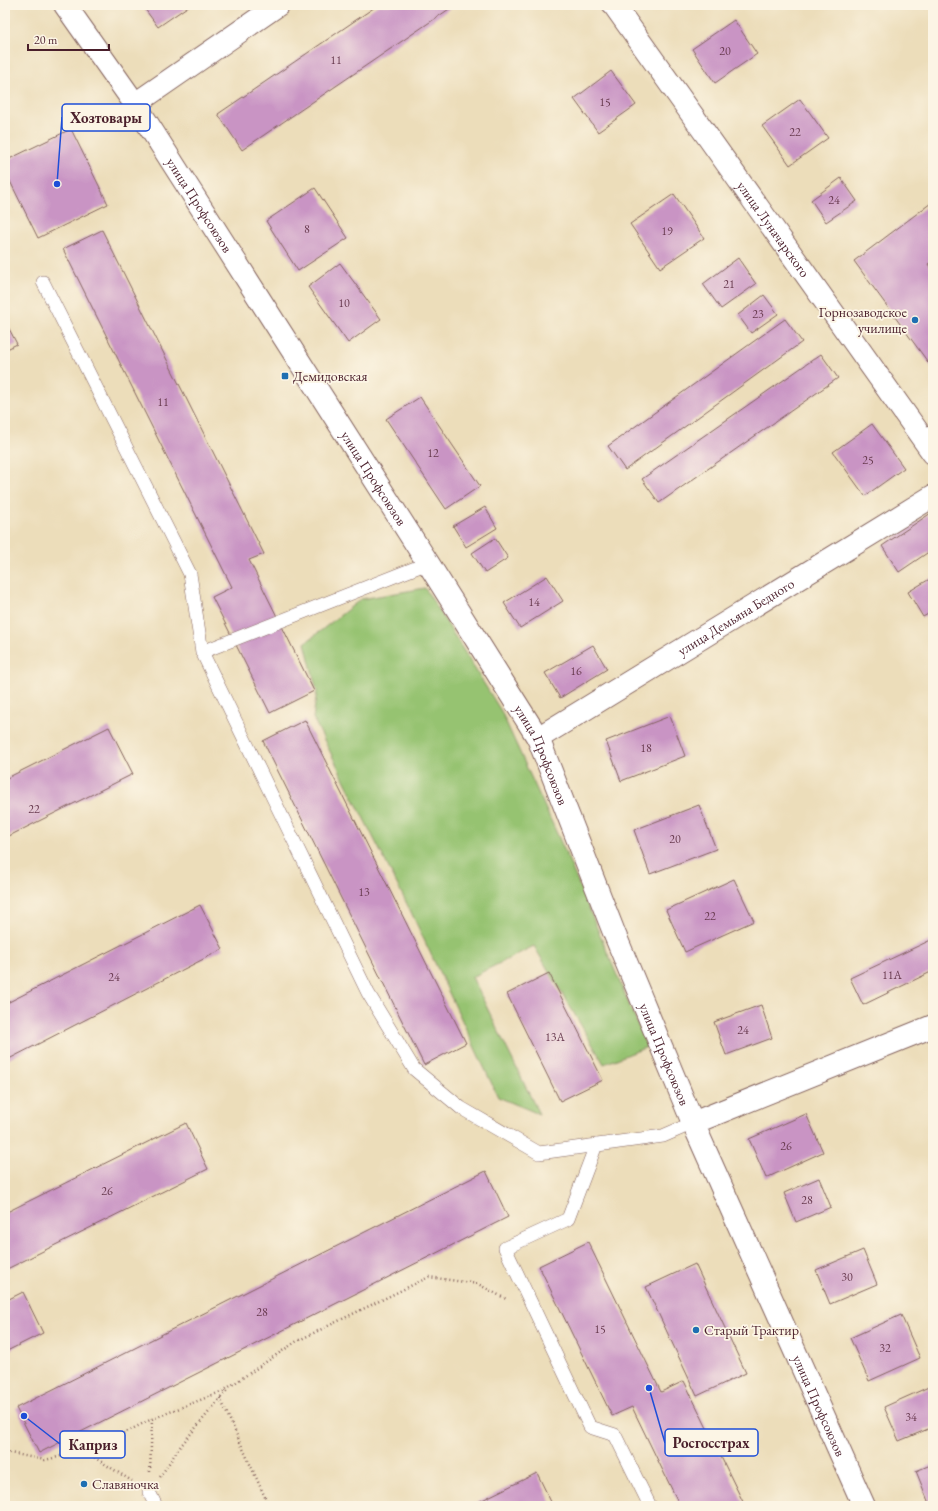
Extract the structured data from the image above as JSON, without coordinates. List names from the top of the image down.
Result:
{
  "streets": {
    "street": ["улица Профсоюзов", "улица Луначарского", "улица Демьяна Бедного"]
  },
  "crossings": [
    ["улица Профсоюзов", "улица Демьяна Бедного"]
  ],
  "places": {
    "other": [
      "Хозтовары",
      "Горнозаводское училище",
      "Старый Трактир",
      "Росгосстрах",
      "Каприз",
      "Славяночка"
    ],
    "transit": ["Демидовская"]
  },
  "house_numbers": [
    "20",
    "11",
    "15",
    "22",
    "24",
    "8",
    "19",
    "21",
    "10",
    "23",
    "11",
    "12",
    "25",
    "14",
    "16",
    "18",
    "22",
    "20",
    "13",
    "22",
    "11А",
    "24",
    "24",
    "13А",
    "26",
    "26",
    "28",
    "30",
    "28",
    "15",
    "32",
    "34"
  ],
  "scale_bar": "20 m"
}
